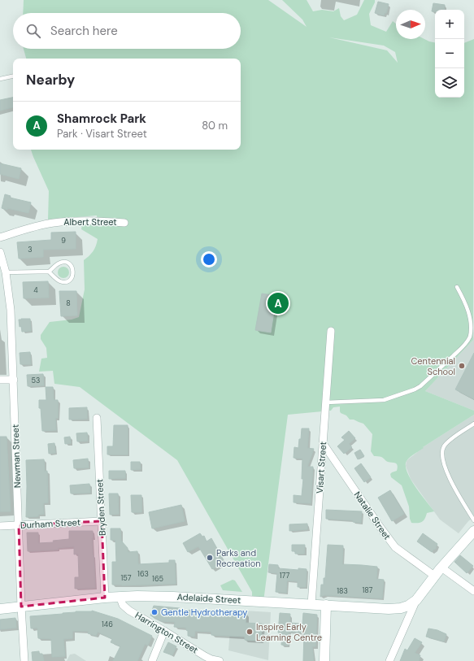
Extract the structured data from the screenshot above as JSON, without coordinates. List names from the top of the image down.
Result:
{
  "streets": {
    "street": [
      "Albert Street",
      "Newman Street",
      "Visart Street",
      "Bryden Street",
      "Natalie Street",
      "Durham Street",
      "Adelaide Street",
      "Harrington Street"
    ]
  },
  "crossings": [
    ["Newman Street", "Durham Street"],
    ["Newman Street", "Adelaide Street"],
    ["Visart Street", "Natalie Street"],
    ["Visart Street", "Adelaide Street"],
    ["Bryden Street", "Durham Street"],
    ["Bryden Street", "Adelaide Street"],
    ["Adelaide Street", "Harrington Street"]
  ],
  "places": [
    "Centennial School",
    "Parks and Recreation",
    "Gentle Hydrotherapy",
    "Inspire Early Learning Centre"
  ],
  "house_numbers": [
    "9",
    "3",
    "4",
    "8",
    "53",
    "163",
    "177",
    "157",
    "165",
    "187",
    "183",
    "146"
  ],
  "north": "right",
  "page": {
    "map_buttons": ["+", "−"],
    "search": "Search here",
    "heading": "Nearby",
    "list": [
      {
        "mark": "A",
        "name": "Shamrock Park",
        "note": "Park · Visart Street",
        "value": "80 m"
      }
    ],
    "pins": "A"
  }
}
